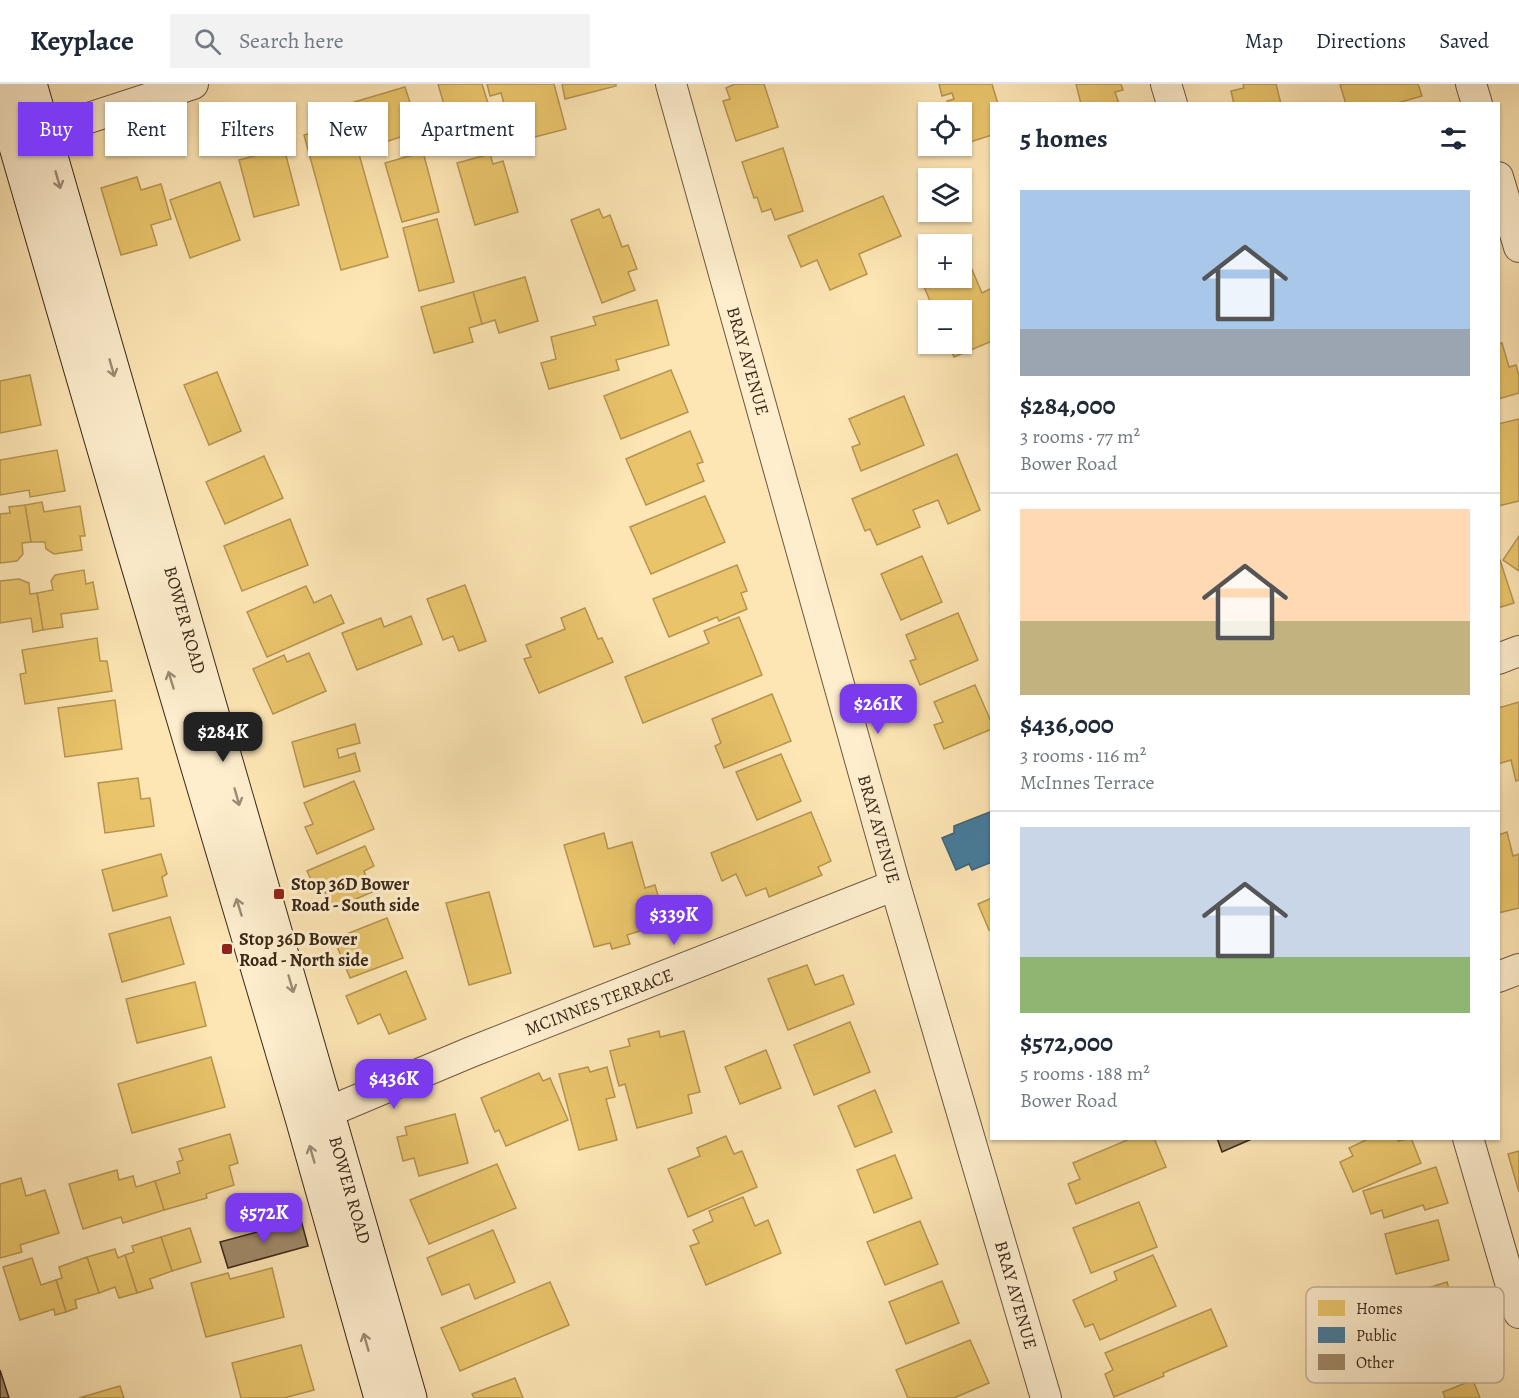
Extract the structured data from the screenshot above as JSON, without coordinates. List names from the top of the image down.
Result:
{
  "streets": {
    "main road": ["BOWER ROAD"],
    "street": ["BRAY AVENUE", "MCINNES TERRACE"]
  },
  "crossings": [
    ["BRAY AVENUE", "MCINNES TERRACE"],
    ["BOWER ROAD", "MCINNES TERRACE"]
  ],
  "places": {
    "transit": ["Stop 36D Bower Road - South side", "Stop 36D Bower Road - North side"]
  },
  "legend": ["Homes", "Public", "Other"],
  "page": {
    "header": "Keyplace",
    "search": "Search here",
    "nav": ["Map", "Directions", "Saved"],
    "map_buttons": ["+", "−"],
    "chip": [
      "Buy",
      "Rent",
      "Filters",
      "New",
      "Apartment"
    ],
    "heading": "5 homes",
    "list": [
      {
        "name": "$284,000",
        "note": "3 rooms · 77 m² · Bower Road"
      },
      {
        "name": "$436,000",
        "note": "3 rooms · 116 m² · McInnes Terrace"
      },
      {
        "name": "$572,000",
        "note": "5 rooms · 188 m² · Bower Road"
      }
    ],
    "price": [
      "$261K",
      "$284K",
      "$339K",
      "$436K",
      "$572K"
    ]
  }
}
